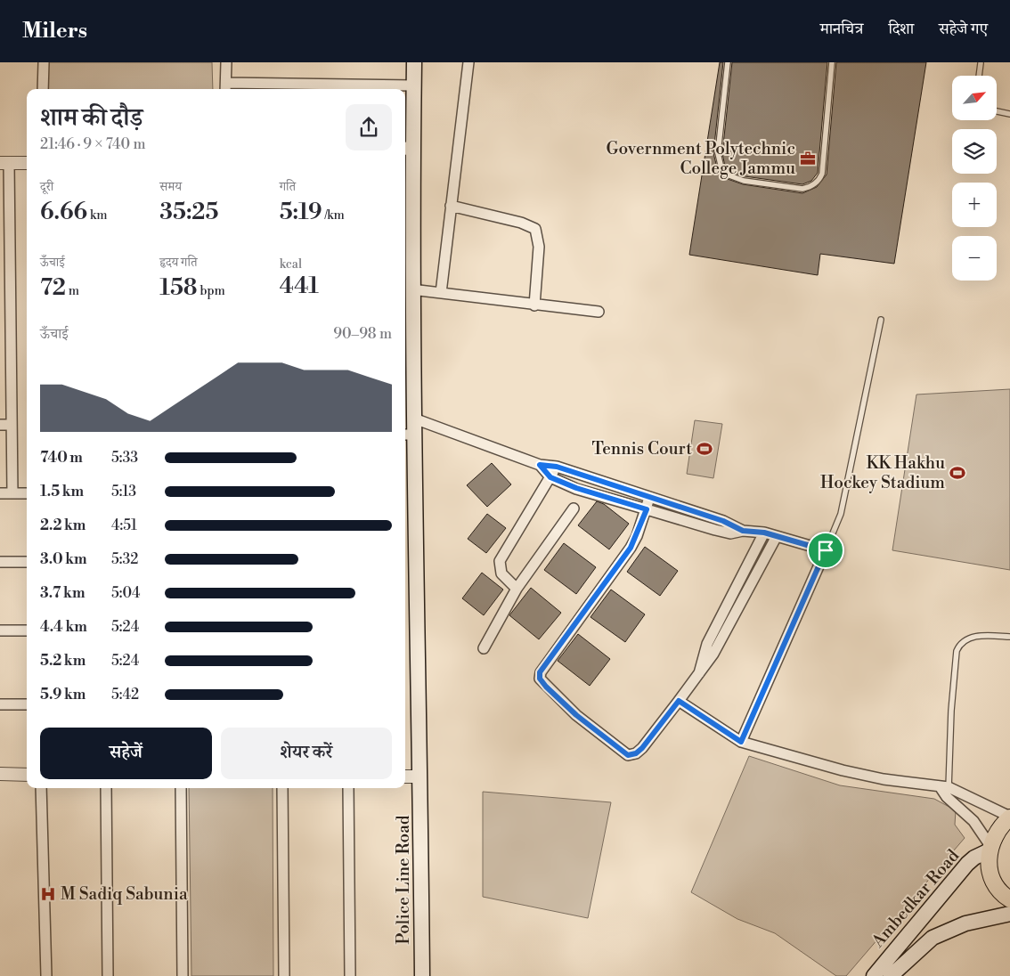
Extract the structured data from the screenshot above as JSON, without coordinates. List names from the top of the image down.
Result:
{
  "streets": {
    "main road": ["Police Line Road", "Ambedkar Road"]
  },
  "places": {
    "office": ["Government Polytechnic College Jammu"],
    "sports": ["Tennis Court", "KK Hakhu Hockey Stadium"],
    "hospital": ["M Sadiq Sabunia"]
  },
  "north": "top right",
  "page": {
    "header": "Milers",
    "nav": ["मानचित्र", "दिशा", "सहेजे गए"],
    "map_buttons": ["+", "−"],
    "heading": ["शाम की दौड़", "21:46 · 9 × 740 m"],
    "stats": [
      ["दूरी", "6.66 km"],
      ["समय", "35:25"],
      ["गति", "5:19 /km"],
      ["ऊँचाई", "72 m"],
      ["हृदय गति", "158 bpm"],
      ["kcal", "441"]
    ],
    "chart": ["ऊँचाई", "90–98 m"],
    "list": [
      {
        "name": "740 m",
        "note": "5:33"
      },
      {
        "name": "1.5 km",
        "note": "5:13"
      },
      {
        "name": "2.2 km",
        "note": "4:51"
      },
      {
        "name": "3.0 km",
        "note": "5:32"
      },
      {
        "name": "3.7 km",
        "note": "5:04"
      },
      {
        "name": "4.4 km",
        "note": "5:24"
      },
      {
        "name": "5.2 km",
        "note": "5:24"
      },
      {
        "name": "5.9 km",
        "note": "5:42"
      }
    ],
    "buttons": ["सहेजें", "शेयर करें"]
  }
}
